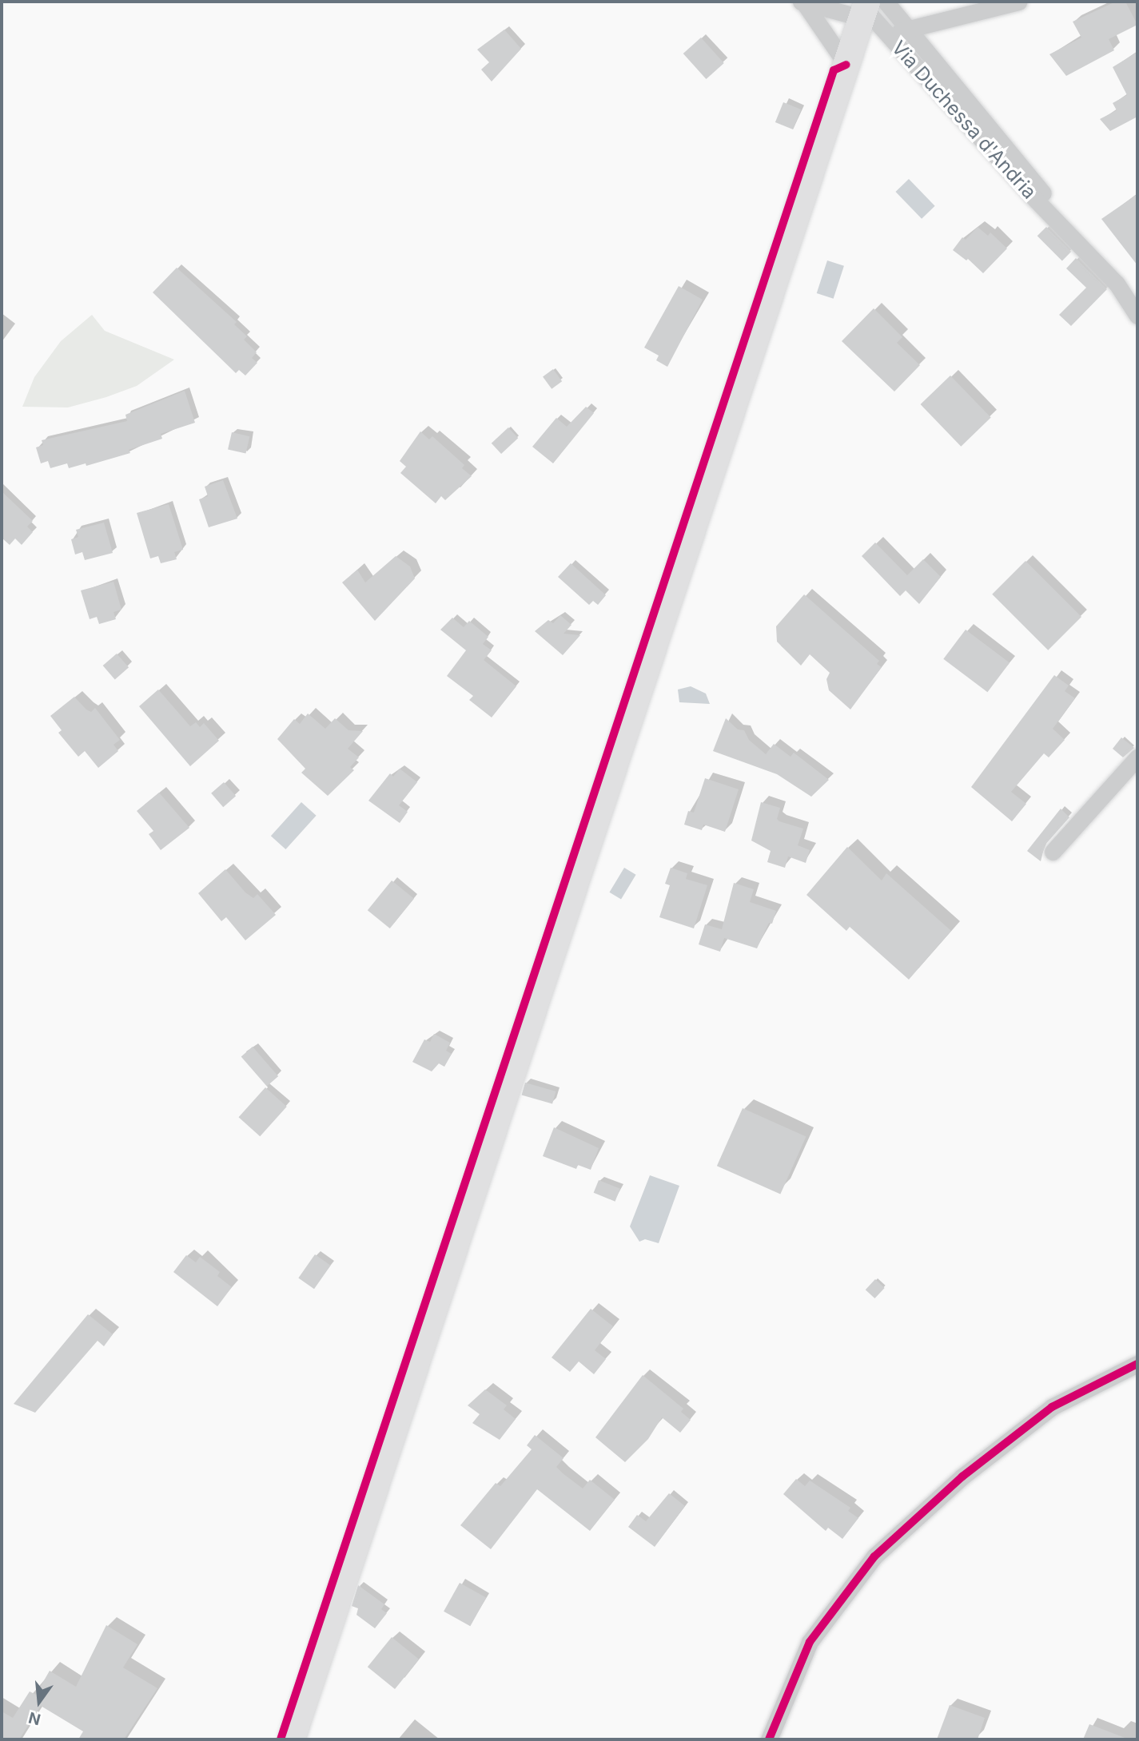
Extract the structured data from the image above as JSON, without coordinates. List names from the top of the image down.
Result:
{
  "streets": {
    "street": ["Via Duchessa d'Andria"]
  },
  "north": "bottom"
}
